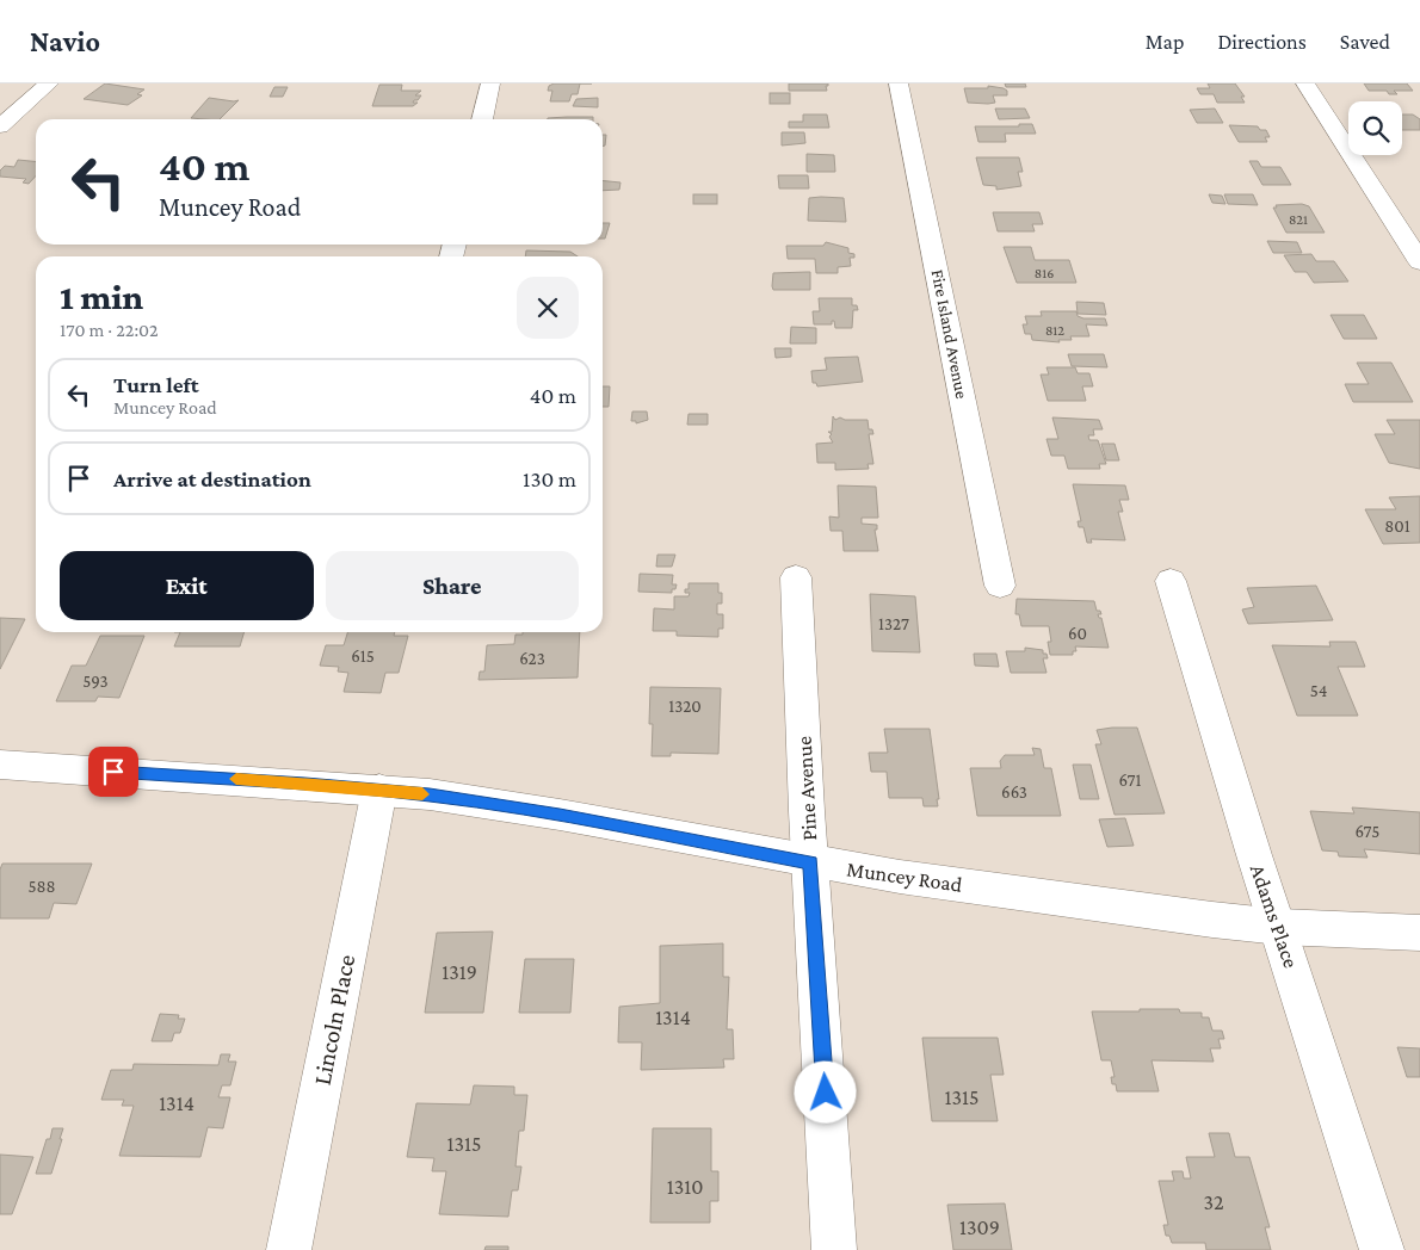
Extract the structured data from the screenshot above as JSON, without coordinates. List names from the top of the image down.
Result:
{
  "streets": {
    "street": [
      "Fire Island Avenue",
      "Pine Avenue",
      "Muncey Road",
      "Adams Place",
      "Lincoln Place"
    ]
  },
  "crossings": [
    ["Pine Avenue", "Muncey Road"],
    ["Muncey Road", "Adams Place"],
    ["Muncey Road", "Lincoln Place"]
  ],
  "house_numbers": [
    "821",
    "816",
    "812",
    "801",
    "1327",
    "60",
    "615",
    "623",
    "593",
    "54",
    "1320",
    "671",
    "663",
    "675",
    "588",
    "1319",
    "1314",
    "1315",
    "1314",
    "1315",
    "1310",
    "32",
    "1309"
  ],
  "page": {
    "header": "Navio",
    "nav": ["Map", "Directions", "Saved"],
    "turn": ["40 m", "Muncey Road"],
    "heading": ["1 min", "170 m · 22:02"],
    "list": [
      {
        "name": "Turn left",
        "note": "Muncey Road",
        "value": "40 m"
      },
      {
        "name": "Arrive at destination",
        "value": "130 m"
      }
    ],
    "buttons": ["Exit", "Share"]
  }
}
